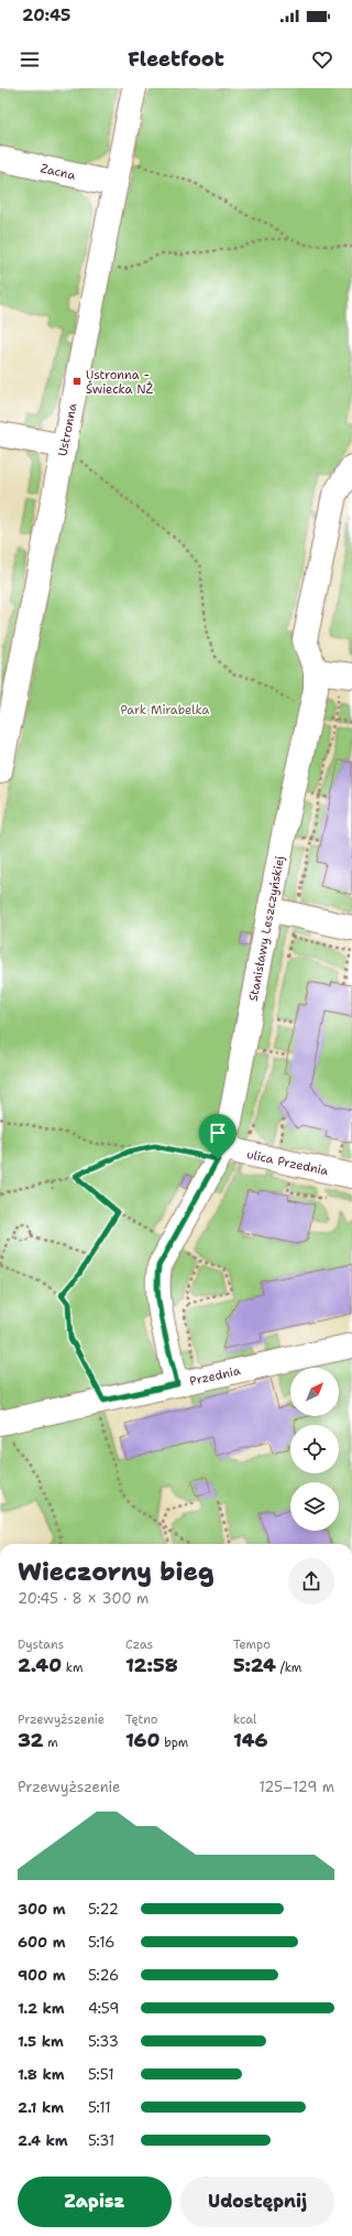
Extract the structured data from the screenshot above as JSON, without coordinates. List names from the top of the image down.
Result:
{
  "streets": {
    "street": [
      "Zacna",
      "Ustronna",
      "Stanisławy Leszczyńskiej",
      "ulica Przednia",
      "Przednia"
    ]
  },
  "crossings": [
    ["Zacna", "Ustronna"],
    ["Stanisławy Leszczyńskiej", "ulica Przednia"],
    ["Stanisławy Leszczyńskiej", "Przednia"]
  ],
  "parks": ["Park Mirabelka"],
  "places": {
    "transit": ["Ustronna - Świecka NŻ"]
  },
  "north": "top right",
  "page": {
    "status": "20:45",
    "header": "Fleetfoot",
    "heading": ["Wieczorny bieg", "20:45 · 8 × 300 m"],
    "stats": [
      ["Dystans", "2.40 km"],
      ["Czas", "12:58"],
      ["Tempo", "5:24 /km"],
      ["Przewyższenie", "32 m"],
      ["Tętno", "160 bpm"],
      ["kcal", "146"]
    ],
    "chart": ["Przewyższenie", "125–129 m"],
    "list": [
      {
        "name": "300 m",
        "note": "5:22"
      },
      {
        "name": "600 m",
        "note": "5:16"
      },
      {
        "name": "900 m",
        "note": "5:26"
      },
      {
        "name": "1.2 km",
        "note": "4:59"
      },
      {
        "name": "1.5 km",
        "note": "5:33"
      },
      {
        "name": "1.8 km",
        "note": "5:51"
      },
      {
        "name": "2.1 km",
        "note": "5:11"
      },
      {
        "name": "2.4 km",
        "note": "5:31"
      }
    ],
    "buttons": ["Zapisz", "Udostępnij"]
  }
}
